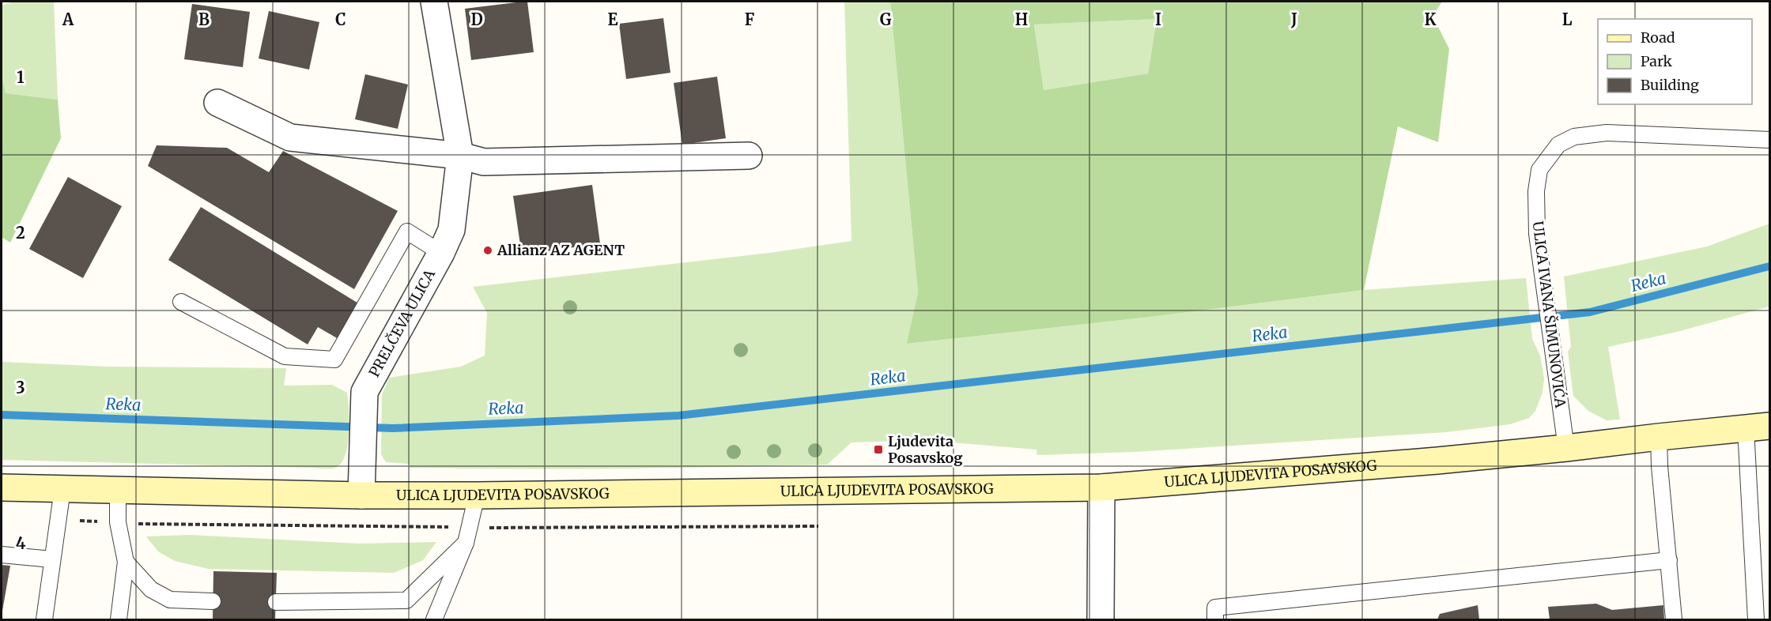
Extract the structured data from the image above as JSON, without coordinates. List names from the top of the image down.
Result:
{
  "streets": {
    "main road": ["ULICA LJUDEVITA POSAVSKOG"],
    "street": ["PRELČEVA ULICA"],
    "lane": ["ULICA IVANA ŠIMUNOVIĆA"]
  },
  "crossings": [
    ["ULICA IVANA ŠIMUNOVIĆA", "ULICA LJUDEVITA POSAVSKOG"],
    ["PRELČEVA ULICA", "ULICA LJUDEVITA POSAVSKOG"]
  ],
  "water": ["Reka"],
  "places": {
    "other": ["Allianz AZ AGENT"],
    "transit": ["Ljudevita Posavskog"]
  },
  "legend": ["Road", "Park", "Building"],
  "grid": {
    "columns": [
      "A",
      "B",
      "C",
      "D",
      "E",
      "F",
      "G",
      "H",
      "I",
      "J",
      "K",
      "L"
    ],
    "rows": [
      "1",
      "2",
      "3",
      "4"
    ]
  }
}
